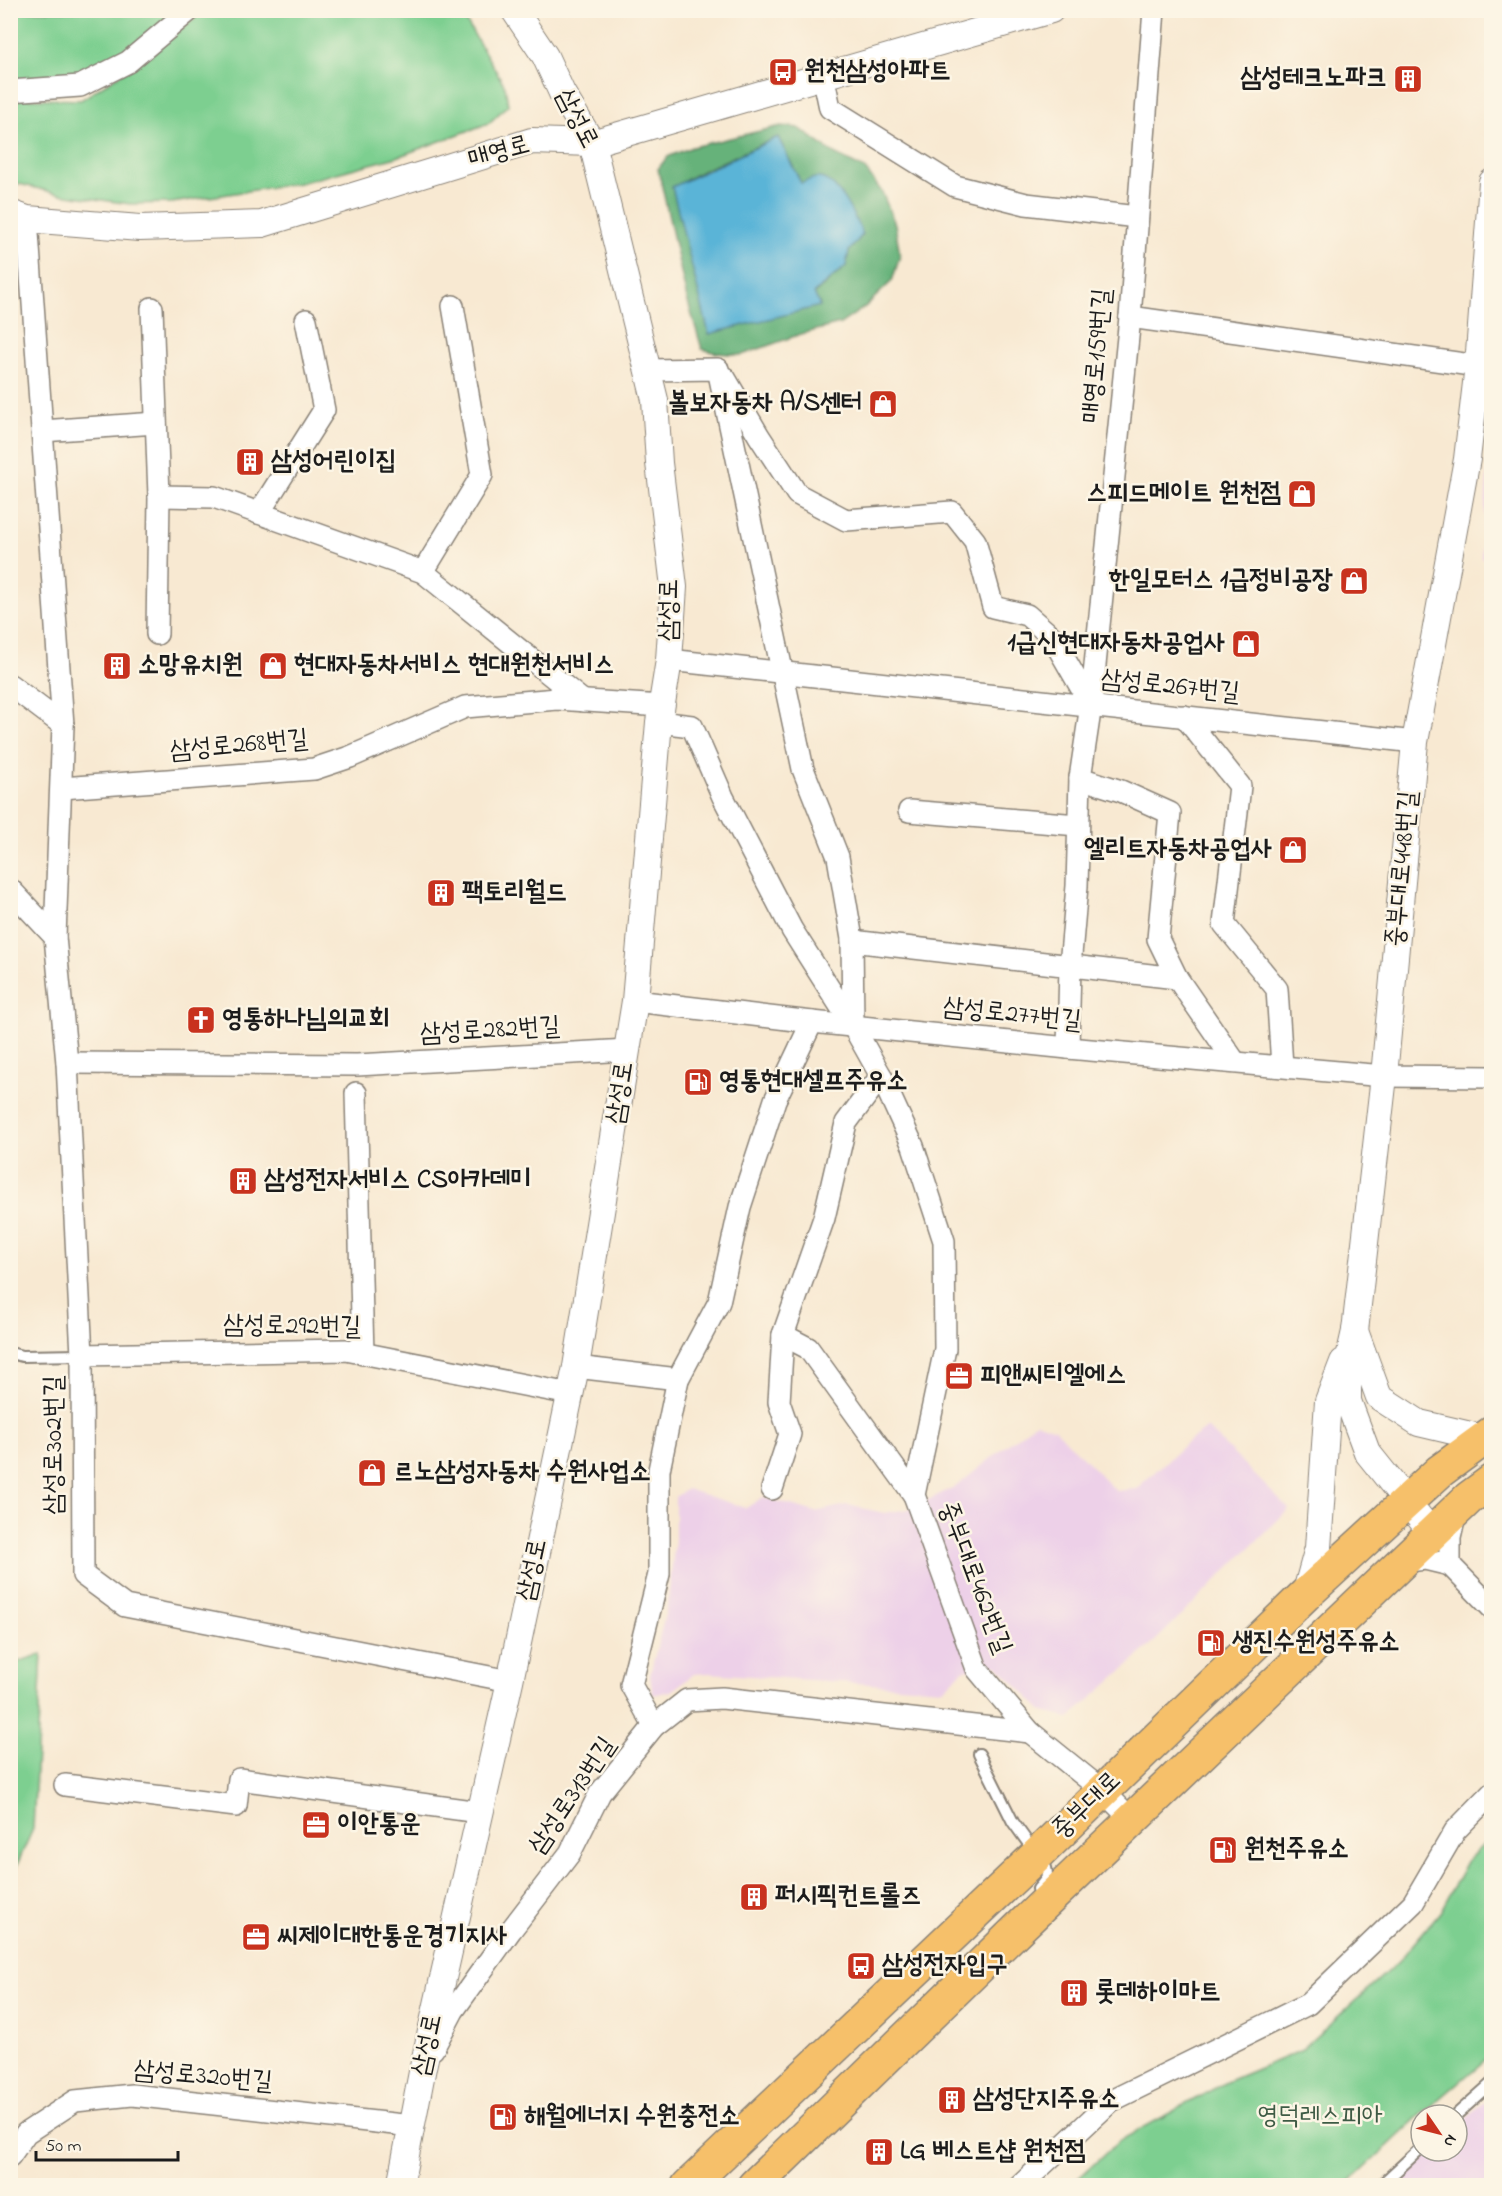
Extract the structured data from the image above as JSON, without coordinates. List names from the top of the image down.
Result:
{
  "streets": {
    "main road": ["중부대로"],
    "street": [
      "삼성로",
      "매영로",
      "매영로159번길",
      "삼성로267번길",
      "삼성로268번길",
      "중부대로448번길",
      "삼성로277번길",
      "삼성로282번길",
      "삼성로292번길",
      "삼성로302번길",
      "중부대로462번길",
      "삼성로313번길",
      "삼성로320번길"
    ]
  },
  "crossings": [
    ["삼성로", "매영로"],
    ["삼성로", "삼성로267번길"],
    ["삼성로", "삼성로268번길"],
    ["삼성로", "삼성로277번길"],
    ["삼성로", "삼성로282번길"],
    ["삼성로", "삼성로292번길"],
    ["삼성로", "삼성로302번길"],
    ["삼성로", "삼성로313번길"],
    ["삼성로", "삼성로320번길"],
    ["매영로", "삼성로302번길"],
    ["매영로159번길", "삼성로267번길"],
    ["매영로159번길", "삼성로277번길"],
    ["삼성로267번길", "중부대로448번길"],
    ["삼성로268번길", "삼성로277번길"],
    ["삼성로268번길", "삼성로302번길"],
    ["삼성로268번길", "중부대로462번길"],
    ["중부대로448번길", "삼성로277번길"],
    ["중부대로448번길", "중부대로"],
    ["삼성로277번길", "중부대로462번길"],
    ["삼성로282번길", "삼성로302번길"],
    ["삼성로292번길", "삼성로302번길"],
    ["중부대로462번길", "삼성로313번길"],
    ["중부대로462번길", "중부대로"]
  ],
  "parks": ["영덕레스피아"],
  "places": {
    "bus stop": ["원천삼성아파트", "삼성전자입구"],
    "building": [
      "삼성테크노파크",
      "삼성어린이집",
      "소망유치원",
      "팩토리월드",
      "삼성전자서비스 CS아카데미",
      "퍼시픽컨트롤즈",
      "롯데하이마트",
      "삼성단지주유소",
      "LG 베스트샵 원천점"
    ],
    "shop": [
      "볼보자동차 A/S센터",
      "스피드메이트 원천점",
      "한일모터스 1급정비공장",
      "1급신현대자동차공업사",
      "현대자동차서비스 현대원천서비스",
      "엘리트자동차공업사",
      "르노삼성자동차 수원사업소"
    ],
    "church": ["영통하나님의교회"],
    "fuel station": [
      "영통현대셀프주유소",
      "생진수원성주유소",
      "원천주유소",
      "해월에너지 수원충전소"
    ],
    "office": ["피앤씨티엘에스", "이안통운", "씨제이대한통운경기지사"]
  },
  "scale_bar": "50 m",
  "north": "bottom right"
}
